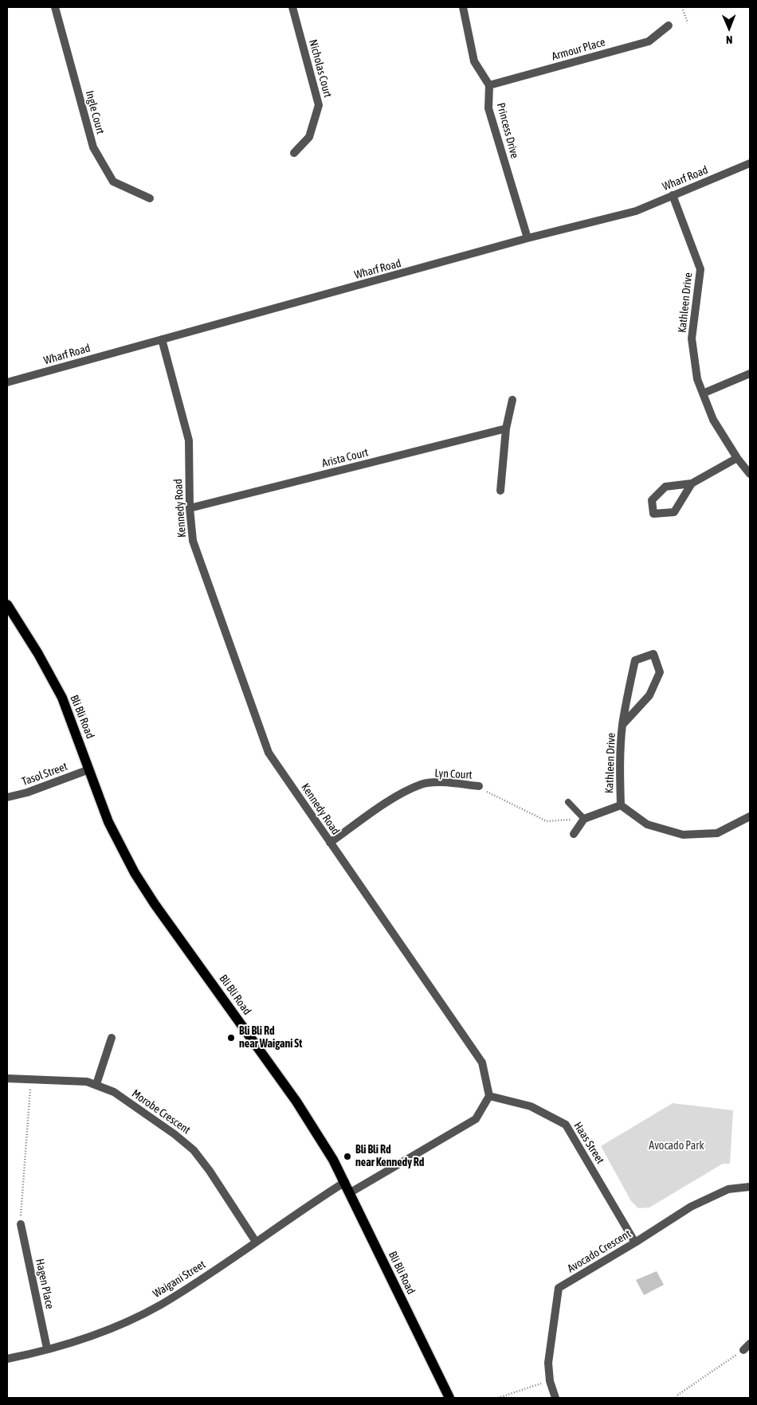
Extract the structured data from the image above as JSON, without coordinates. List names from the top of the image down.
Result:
{
  "streets": {
    "main road": ["Bli Bli Road"],
    "street": [
      "Armour Place",
      "Nicholas Court",
      "Ingle Court",
      "Princess Drive",
      "Wharf Road",
      "Kathleen Drive",
      "Arista Court",
      "Kennedy Road",
      "Tasol Street",
      "Lyn Court",
      "Morobe Crescent",
      "Haas Street",
      "Avocado Crescent",
      "Waigani Street",
      "Hagen Place"
    ]
  },
  "crossings": [
    ["Armour Place", "Princess Drive"],
    ["Princess Drive", "Wharf Road"],
    ["Wharf Road", "Kathleen Drive"],
    ["Wharf Road", "Kennedy Road"],
    ["Arista Court", "Kennedy Road"],
    ["Kennedy Road", "Lyn Court"],
    ["Kennedy Road", "Haas Street"],
    ["Bli Bli Road", "Tasol Street"],
    ["Bli Bli Road", "Waigani Street"],
    ["Morobe Crescent", "Waigani Street"],
    ["Haas Street", "Avocado Crescent"],
    ["Waigani Street", "Hagen Place"]
  ],
  "parks": ["Avocado Park"],
  "places": ["Bli Bli Rd near Waigani St", "Bli Bli Rd near Kennedy Rd"],
  "north": "bottom"
}
